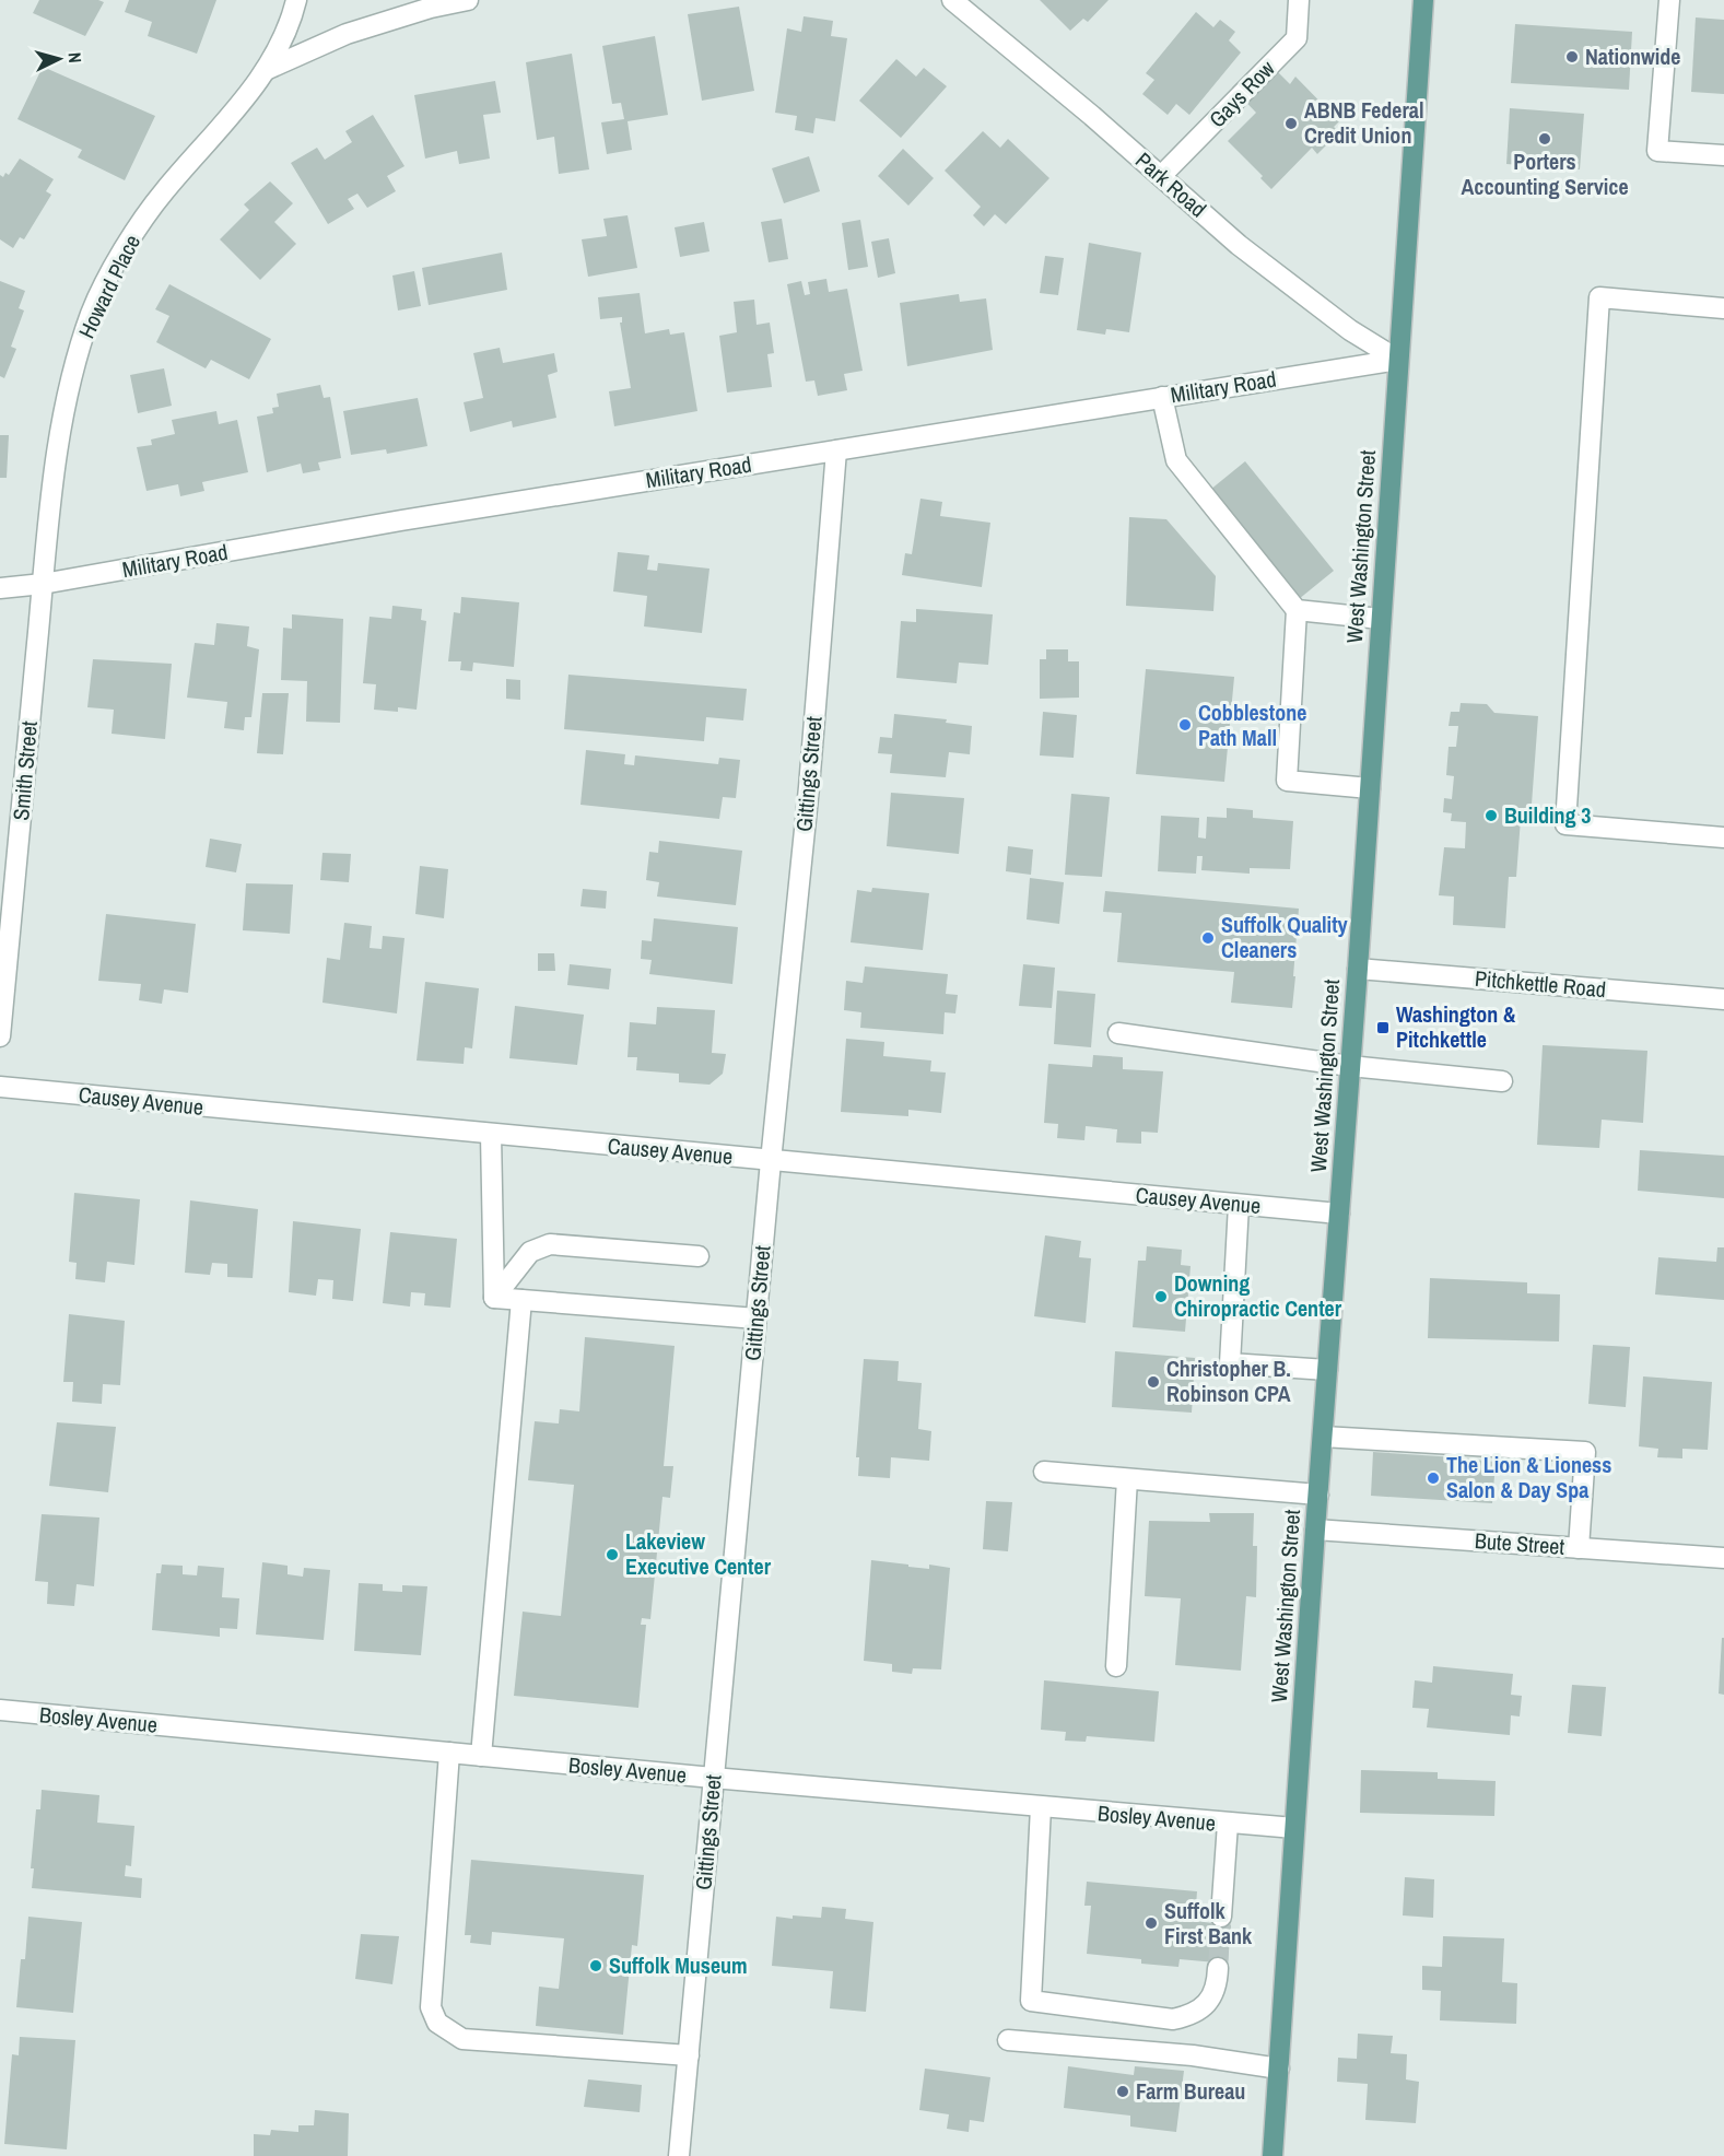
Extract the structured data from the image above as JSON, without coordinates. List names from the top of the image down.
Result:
{
  "streets": {
    "main road": ["West Washington Street"],
    "street": [
      "Gays Row",
      "Park Road",
      "Howard Place",
      "Military Road",
      "Smith Street",
      "Gittings Street",
      "Pitchkettle Road",
      "Causey Avenue",
      "Bute Street",
      "Bosley Avenue"
    ]
  },
  "crossings": [
    ["Gays Row", "Park Road"],
    ["Park Road", "Military Road"],
    ["Park Road", "West Washington Street"],
    ["Howard Place", "Military Road"],
    ["Howard Place", "Smith Street"],
    ["Military Road", "West Washington Street"],
    ["Military Road", "Smith Street"],
    ["Military Road", "Gittings Street"],
    ["West Washington Street", "Pitchkettle Road"],
    ["West Washington Street", "Causey Avenue"],
    ["West Washington Street", "Bute Street"],
    ["West Washington Street", "Bosley Avenue"],
    ["Gittings Street", "Causey Avenue"],
    ["Gittings Street", "Bosley Avenue"]
  ],
  "places": {
    "other": [
      "Nationwide",
      "ABNB Federal Credit Union",
      "Porters Accounting Service",
      "Cobblestone Path Mall",
      "Building 3",
      "Suffolk Quality Cleaners",
      "Downing Chiropractic Center",
      "Christopher B. Robinson CPA",
      "The Lion & Lioness Salon & Day Spa",
      "Lakeview Executive Center",
      "Suffolk First Bank",
      "Suffolk Museum",
      "Farm Bureau"
    ],
    "transit": ["Washington & Pitchkettle"]
  },
  "north": "right"
}
